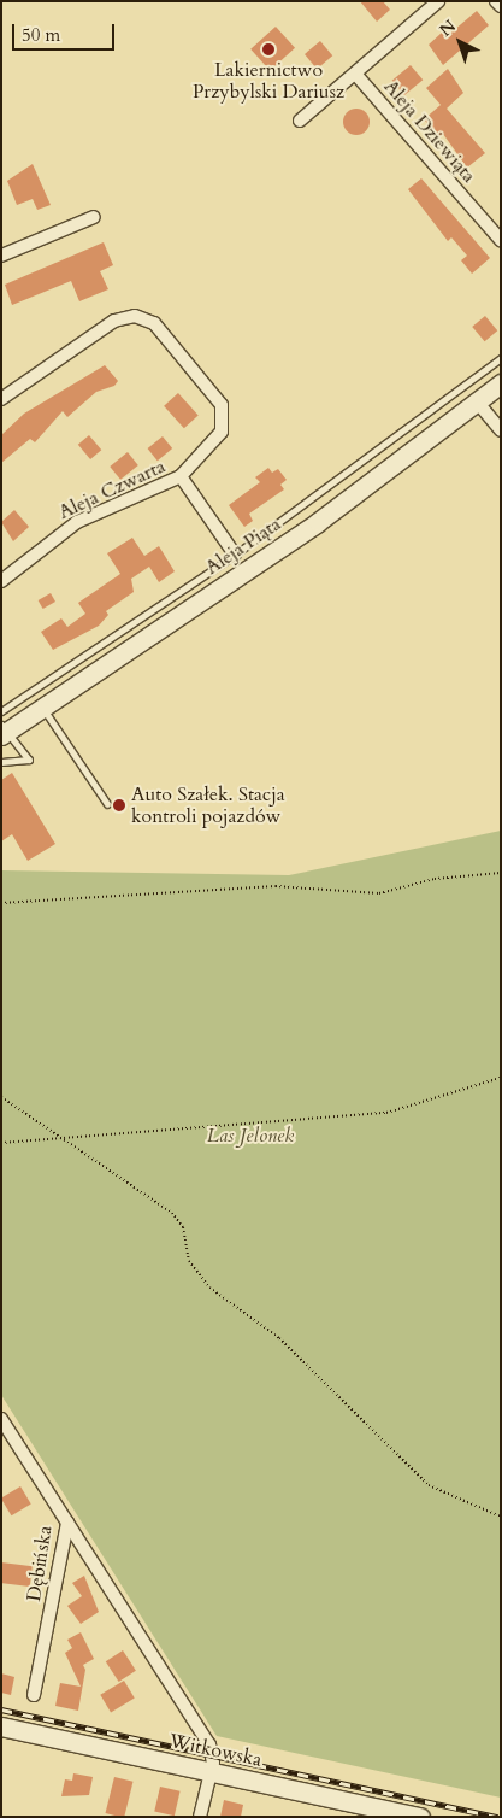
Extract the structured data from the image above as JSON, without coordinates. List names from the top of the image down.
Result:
{
  "streets": {
    "street": [
      "Aleja Dziewiąta",
      "Aleja Czwarta",
      "Aleja Piąta",
      "Dębińska",
      "Witkowska"
    ]
  },
  "parks": ["Las Jelonek"],
  "places": ["Lakiernictwo Przybylski Dariusz", "Auto Szałek. Stacja kontroli pojazdów"],
  "scale_bar": "50 m",
  "north": "top left"
}
